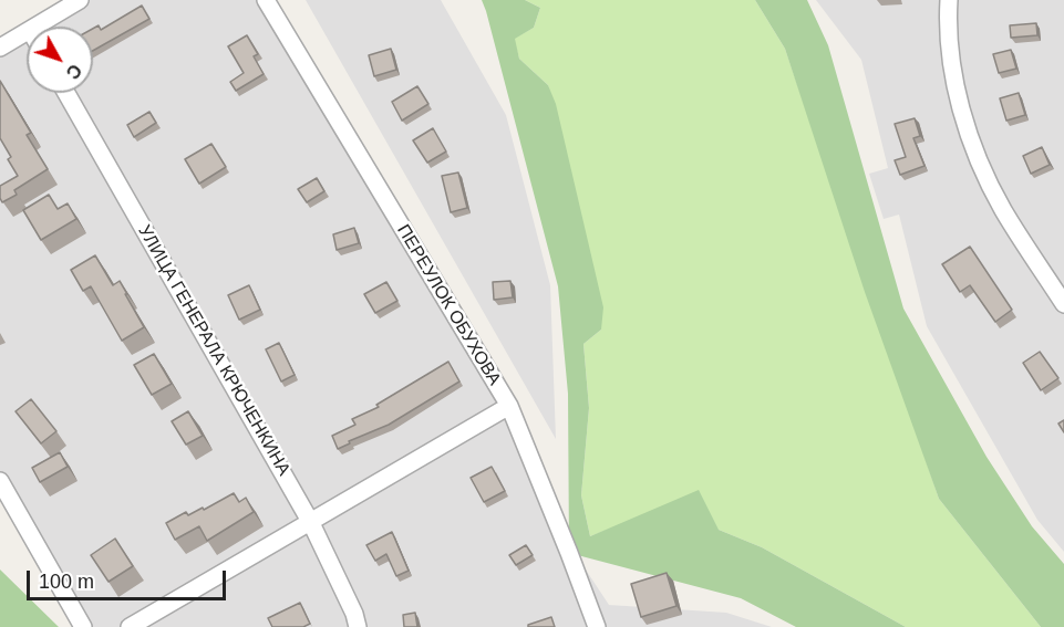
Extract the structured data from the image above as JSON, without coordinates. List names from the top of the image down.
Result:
{
  "streets": {
    "street": ["ПЕРЕУЛОК ОБУХОВА", "УЛИЦА ГЕНЕРАЛА КРЮЧЕНКИНА"]
  },
  "scale_bar": "100 m",
  "north": "bottom right"
}
